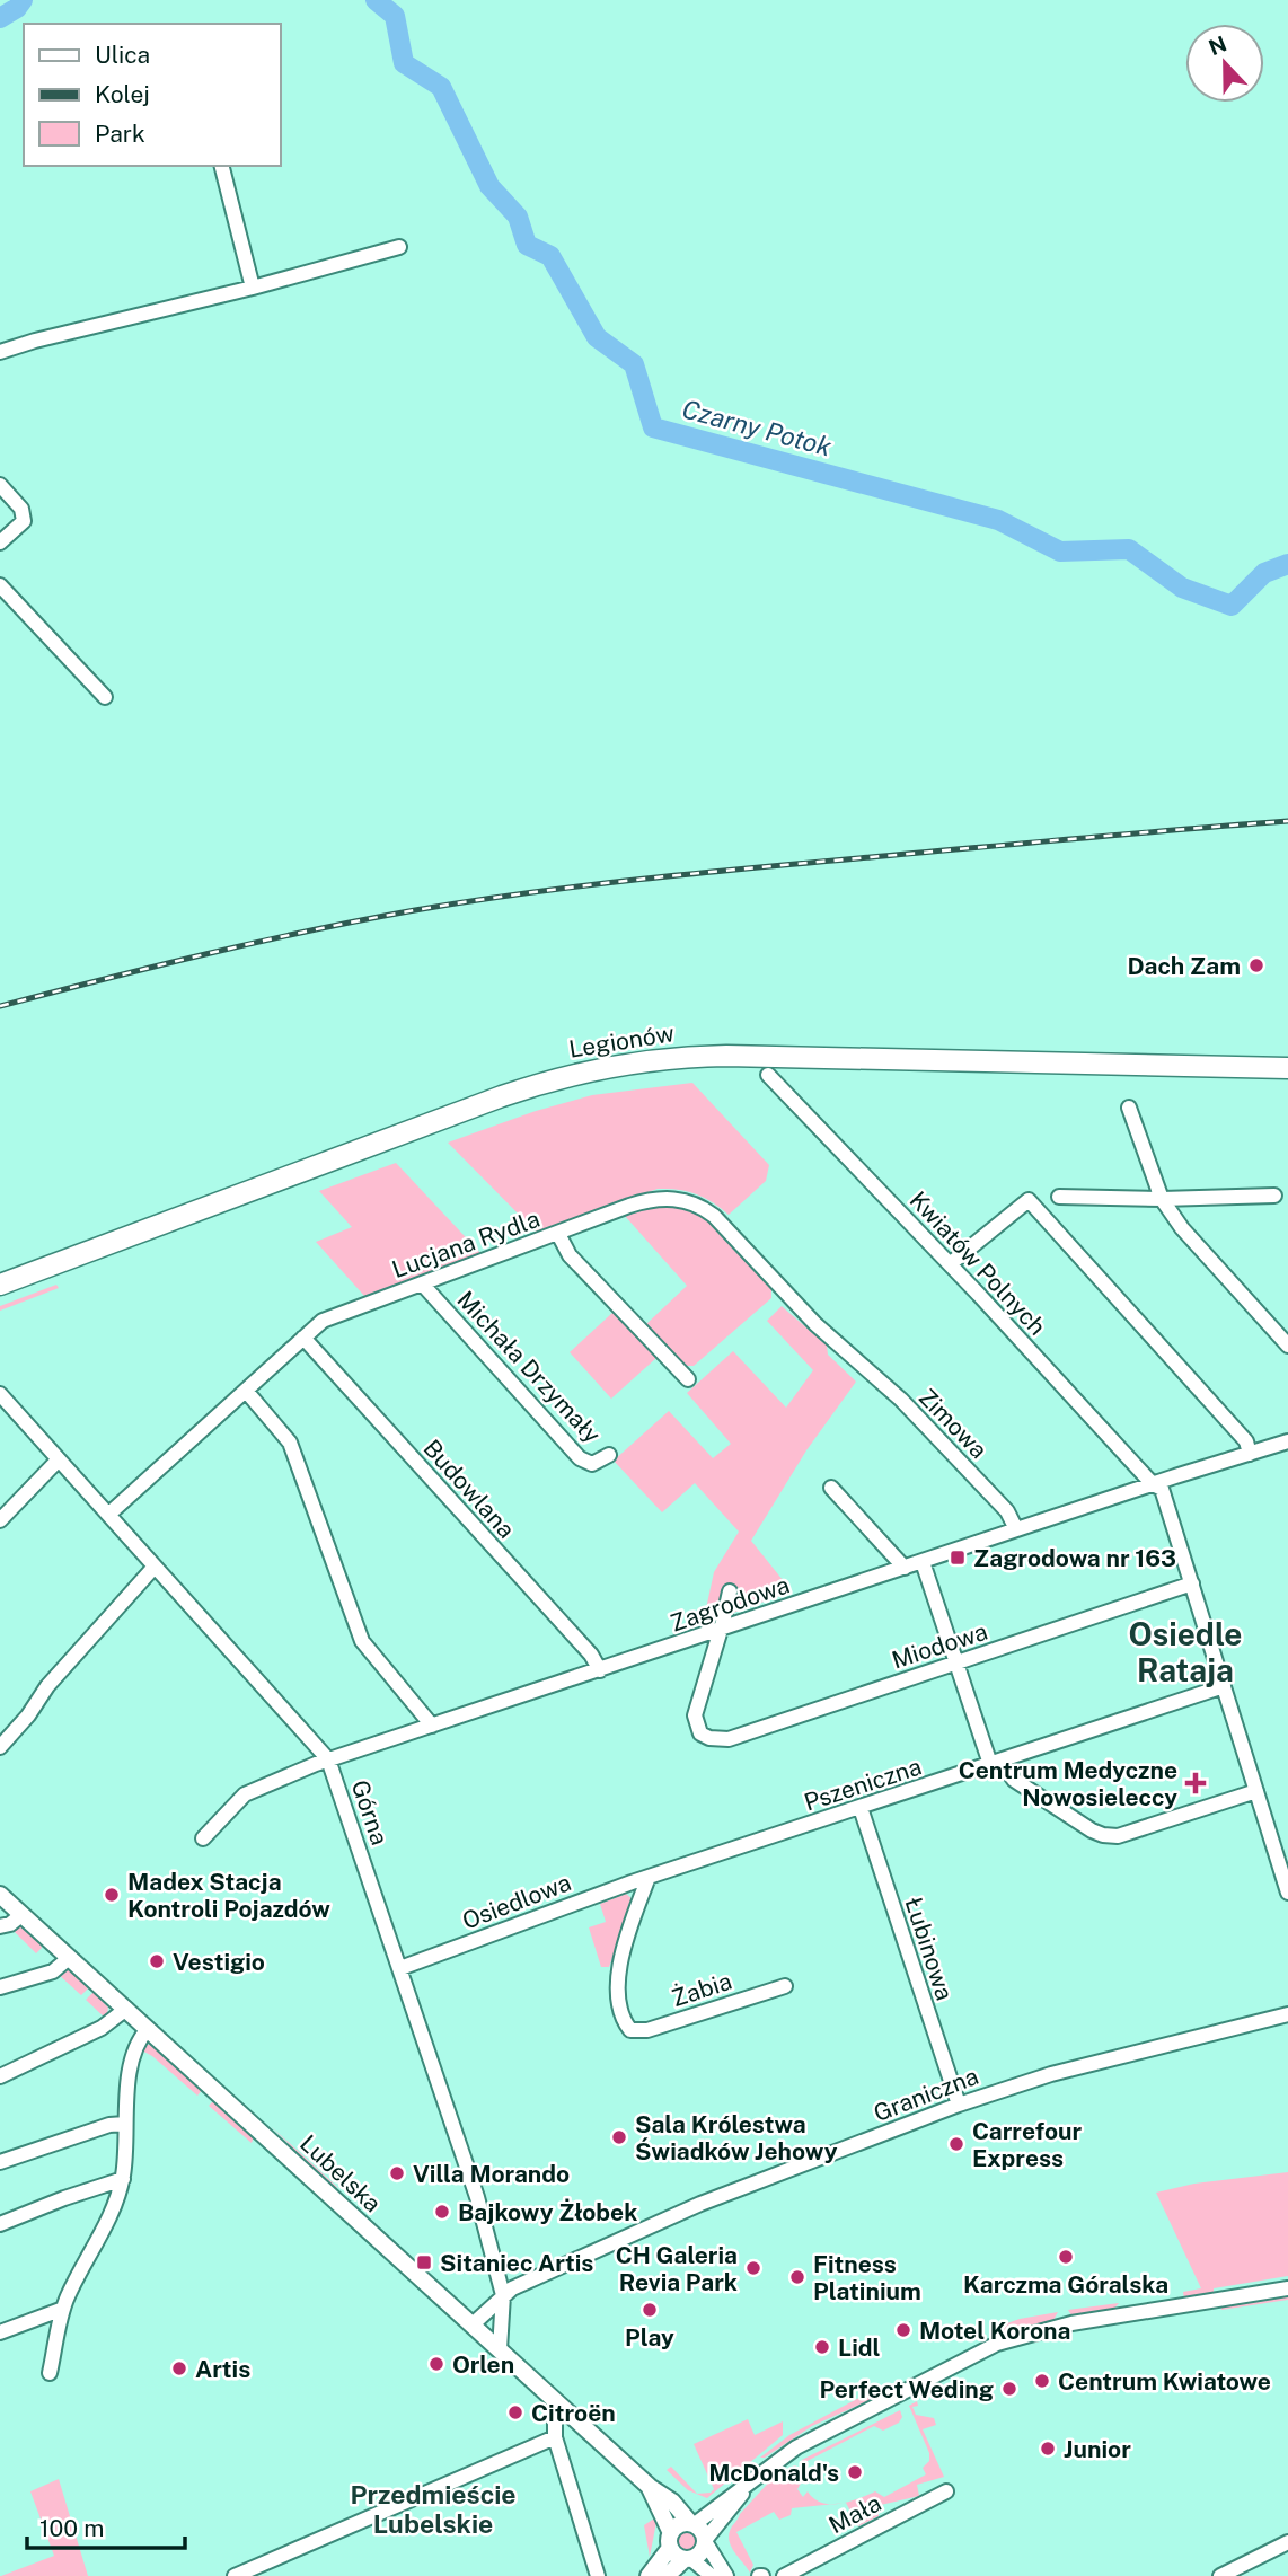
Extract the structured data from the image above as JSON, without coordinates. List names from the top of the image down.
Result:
{
  "streets": {
    "highway": ["Legionów"],
    "main road": ["Lubelska"],
    "street": [
      "Lucjana Rydla",
      "Kwiatów Polnych",
      "Michała Drzymały",
      "Zimowa",
      "Budowlana",
      "Zagrodowa",
      "Miodowa",
      "Pszeniczna",
      "Górna",
      "Osiedlowa",
      "Łubinowa",
      "Żabia",
      "Graniczna",
      "Mała"
    ]
  },
  "crossings": [
    ["Lucjana Rydla", "Michała Drzymały"],
    ["Lucjana Rydla", "Zimowa"],
    ["Lucjana Rydla", "Budowlana"],
    ["Lucjana Rydla", "Górna"],
    ["Kwiatów Polnych", "Zagrodowa"],
    ["Kwiatów Polnych", "Miodowa"],
    ["Kwiatów Polnych", "Pszeniczna"],
    ["Zimowa", "Zagrodowa"],
    ["Budowlana", "Zagrodowa"],
    ["Zagrodowa", "Miodowa"],
    ["Zagrodowa", "Górna"],
    ["Pszeniczna", "Osiedlowa"],
    ["Pszeniczna", "Łubinowa"],
    ["Pszeniczna", "Żabia"],
    ["Górna", "Osiedlowa"],
    ["Górna", "Graniczna"],
    ["Górna", "Lubelska"],
    ["Osiedlowa", "Żabia"],
    ["Łubinowa", "Graniczna"],
    ["Graniczna", "Lubelska"]
  ],
  "districts": ["Osiedle Rataja", "Przedmieście Lubelskie"],
  "water": ["Czarny Potok"],
  "places": {
    "other": [
      "Dach Zam",
      "Madex Stacja Kontroli Pojazdów",
      "Vestigio",
      "Sala Królestwa Świadków Jehowy",
      "Carrefour Express",
      "Villa Morando",
      "Bajkowy Żłobek",
      "Karczma Góralska",
      "CH Galeria Revia Park",
      "Fitness Platinium",
      "Play",
      "Motel Korona",
      "Lidl",
      "Orlen",
      "Artis",
      "Centrum Kwiatowe",
      "Perfect Weding",
      "Citroën",
      "Junior",
      "McDonald's"
    ],
    "transit": ["Zagrodowa nr 163", "Sitaniec Artis"],
    "health": ["Centrum Medyczne Nowosieleccy"]
  },
  "legend": ["Ulica", "Kolej", "Park"],
  "scale_bar": "100 m",
  "north": "top"
}
